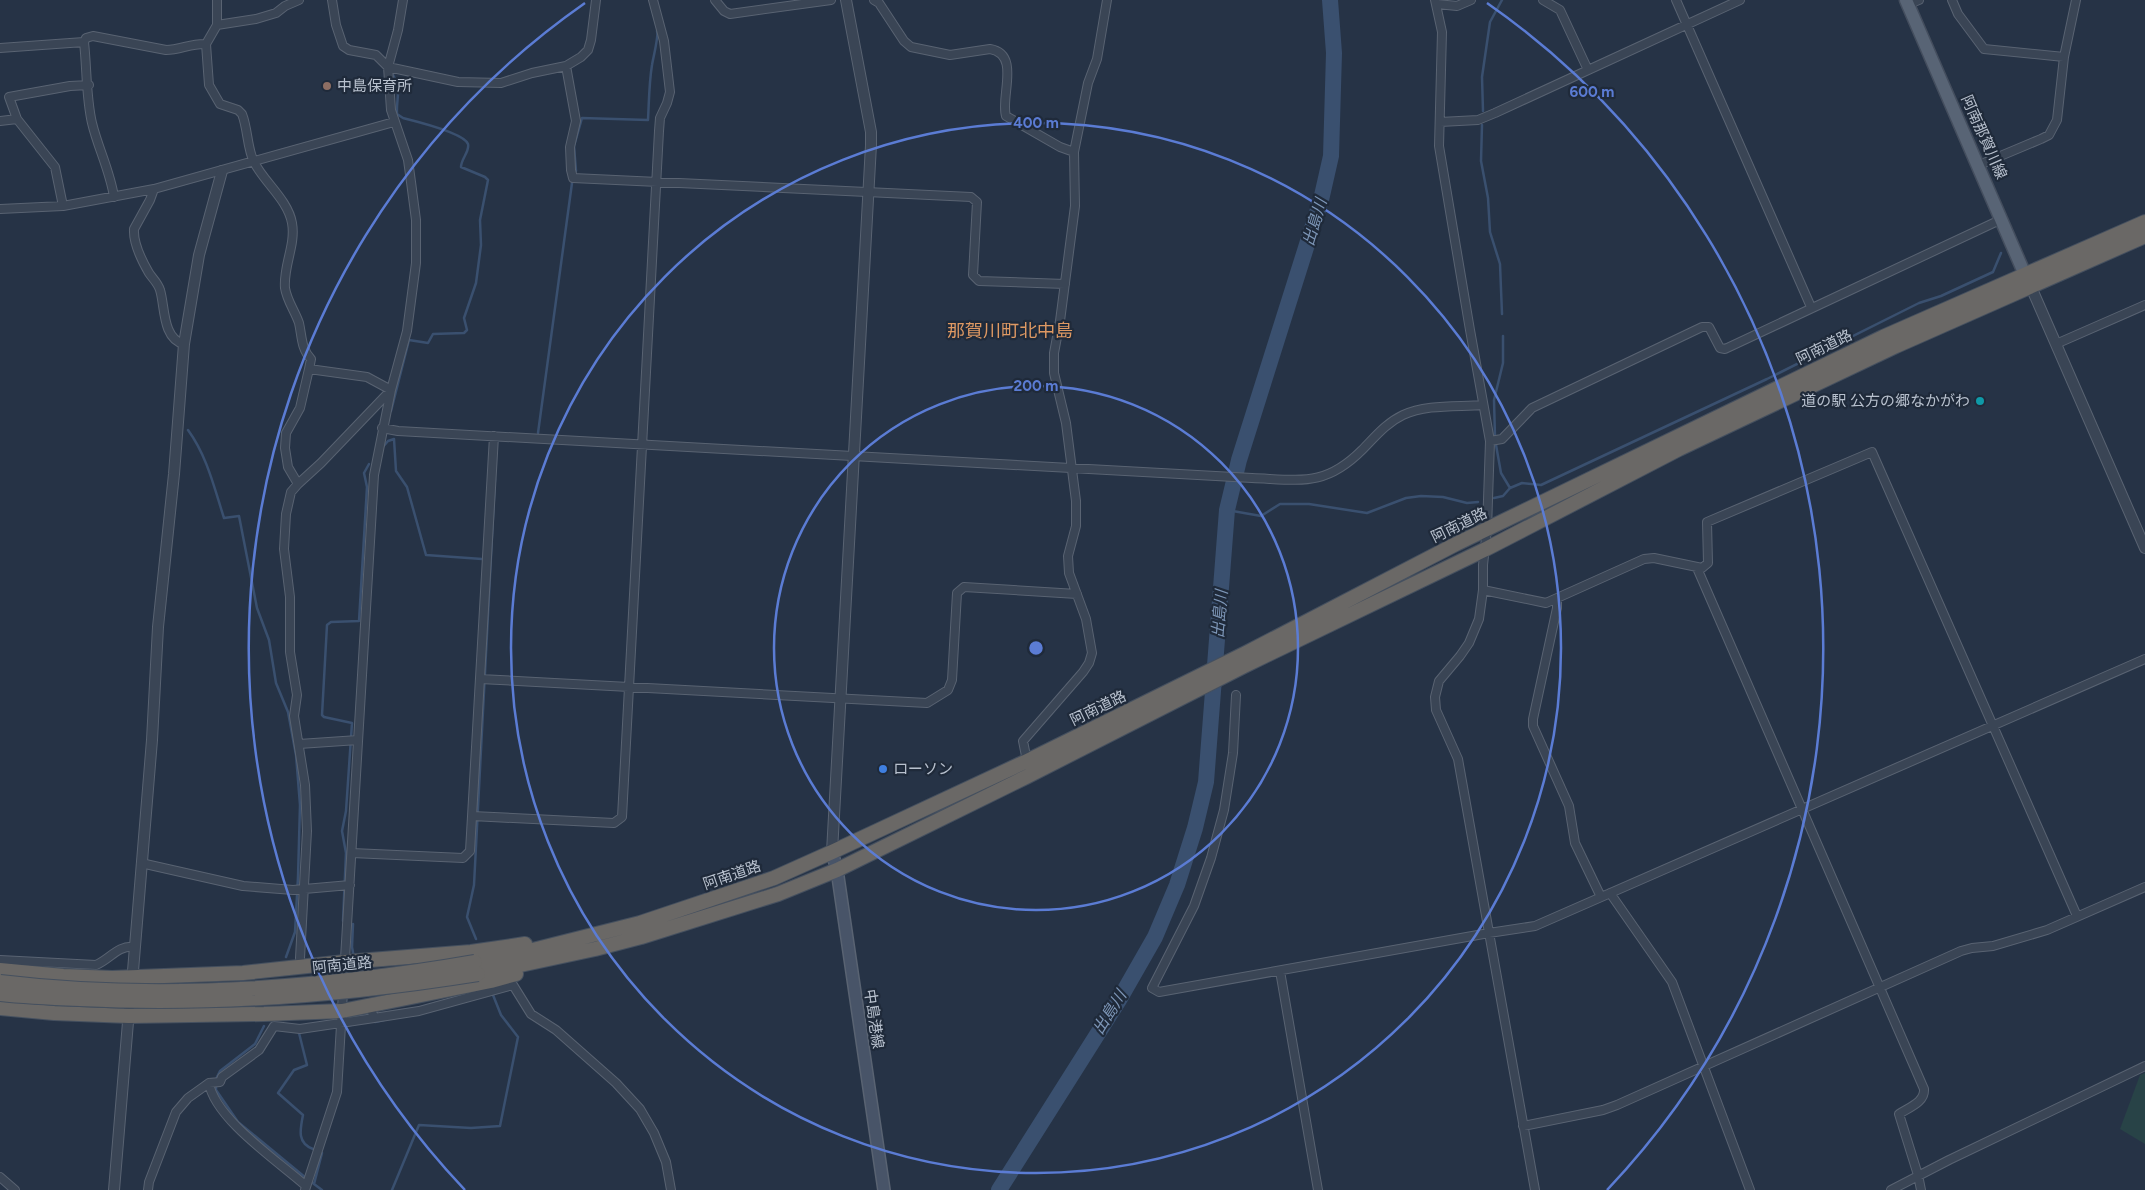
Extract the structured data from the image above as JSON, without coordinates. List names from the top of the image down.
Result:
{
  "streets": {
    "highway": ["阿南道路"],
    "main road": ["阿南那賀川線", "中島港線"]
  },
  "crossings": [
    ["阿南那賀川線", "阿南道路"],
    ["阿南道路", "中島港線"]
  ],
  "districts": ["那賀川町北中島"],
  "water": ["出島川"],
  "places": ["中島保育所", "道の駅 公方の郷なかがわ", "ローソン"],
  "rings": ["600 m", "400 m", "200 m"]
}
